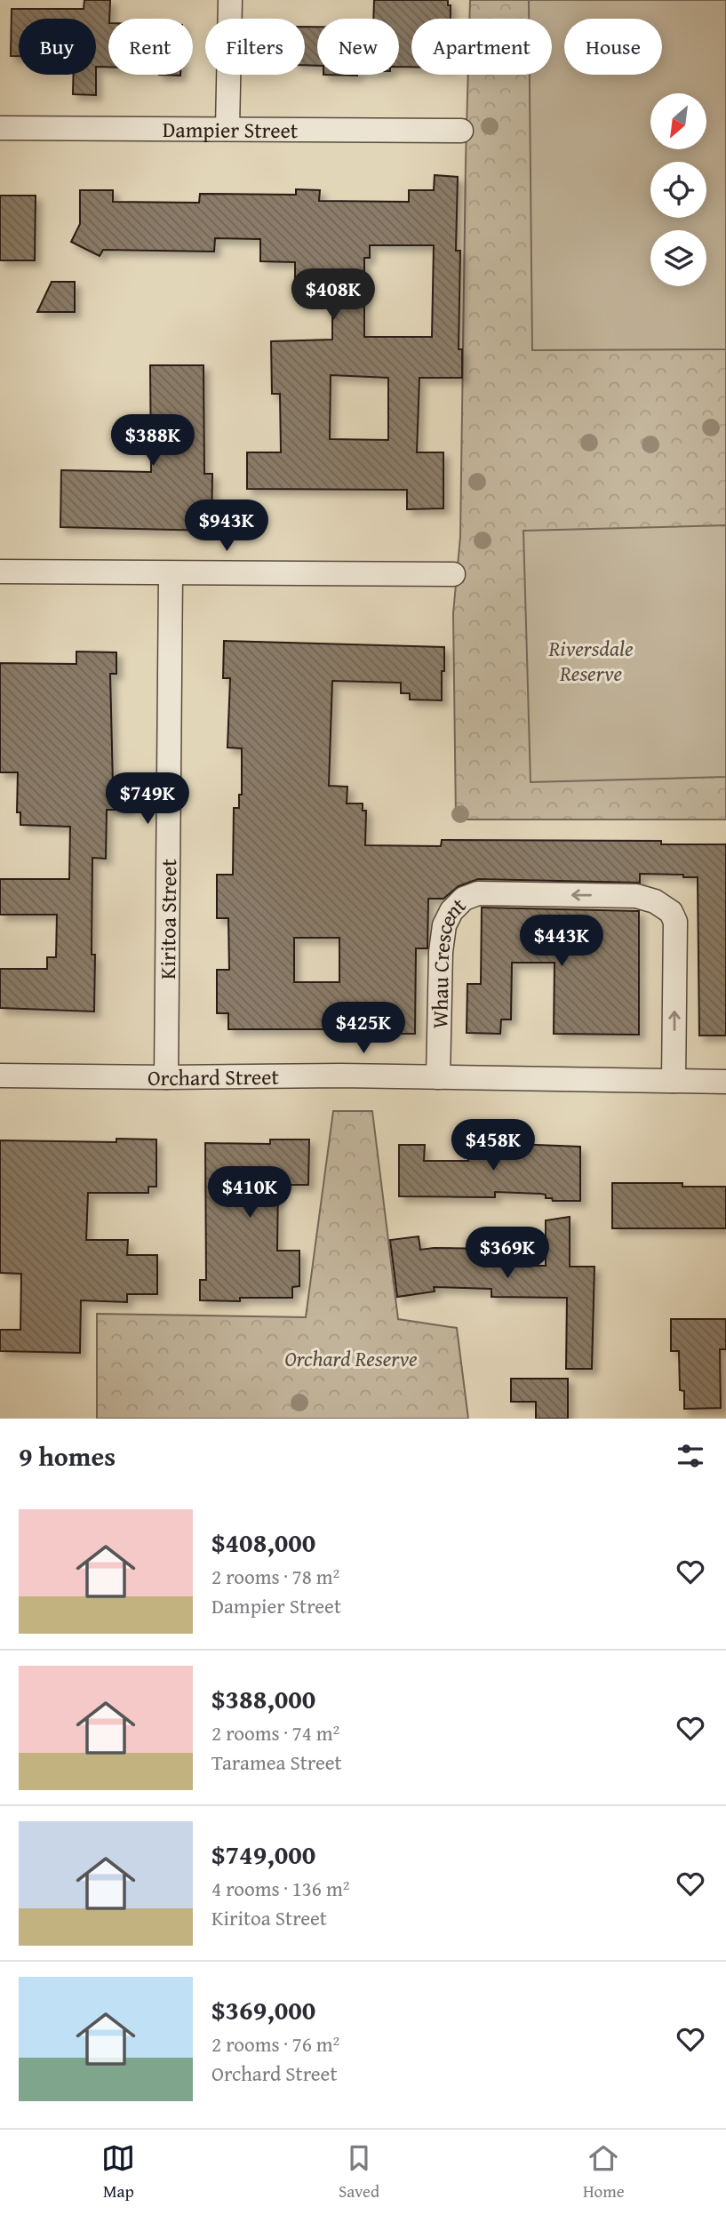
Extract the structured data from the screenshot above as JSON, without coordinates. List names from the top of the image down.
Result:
{
  "streets": {
    "street": [
      "Dampier Street",
      "Kiritoa Street",
      "Whau Crescent",
      "Orchard Street"
    ]
  },
  "crossings": [
    ["Kiritoa Street", "Orchard Street"],
    ["Whau Crescent", "Orchard Street"]
  ],
  "parks": ["Riversdale Reserve", "Orchard Reserve"],
  "north": "bottom left",
  "page": {
    "chip": [
      "Buy",
      "Rent",
      "Filters",
      "New",
      "Apartment",
      "House"
    ],
    "price": [
      "$408K",
      "$388K",
      "$943K",
      "$749K",
      "$443K",
      "$425K",
      "$458K",
      "$410K",
      "$369K"
    ],
    "heading": "9 homes",
    "list": [
      {
        "name": "$408,000",
        "note": "2 rooms · 78 m² · Dampier Street"
      },
      {
        "name": "$388,000",
        "note": "2 rooms · 74 m² · Taramea Street"
      },
      {
        "name": "$749,000",
        "note": "4 rooms · 136 m² · Kiritoa Street"
      },
      {
        "name": "$369,000",
        "note": "2 rooms · 76 m² · Orchard Street"
      }
    ],
    "tabs": ["Map", "Saved", "Home"]
  }
}
